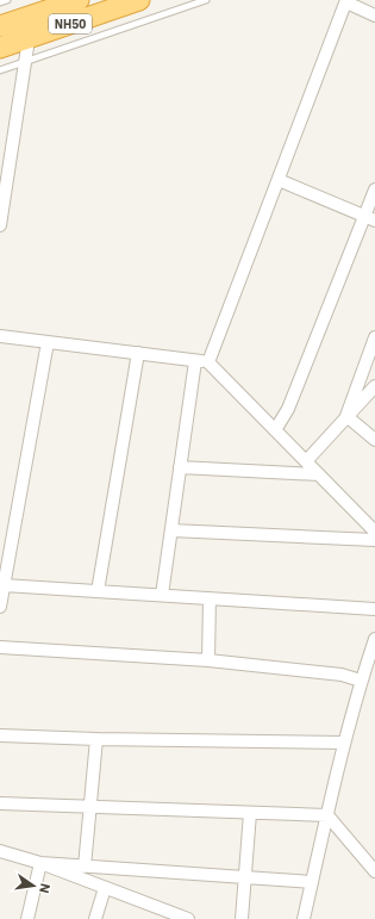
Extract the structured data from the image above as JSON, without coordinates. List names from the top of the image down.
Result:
{
  "streets": {
    "highway": ["NH50"]
  },
  "north": "right"
}
